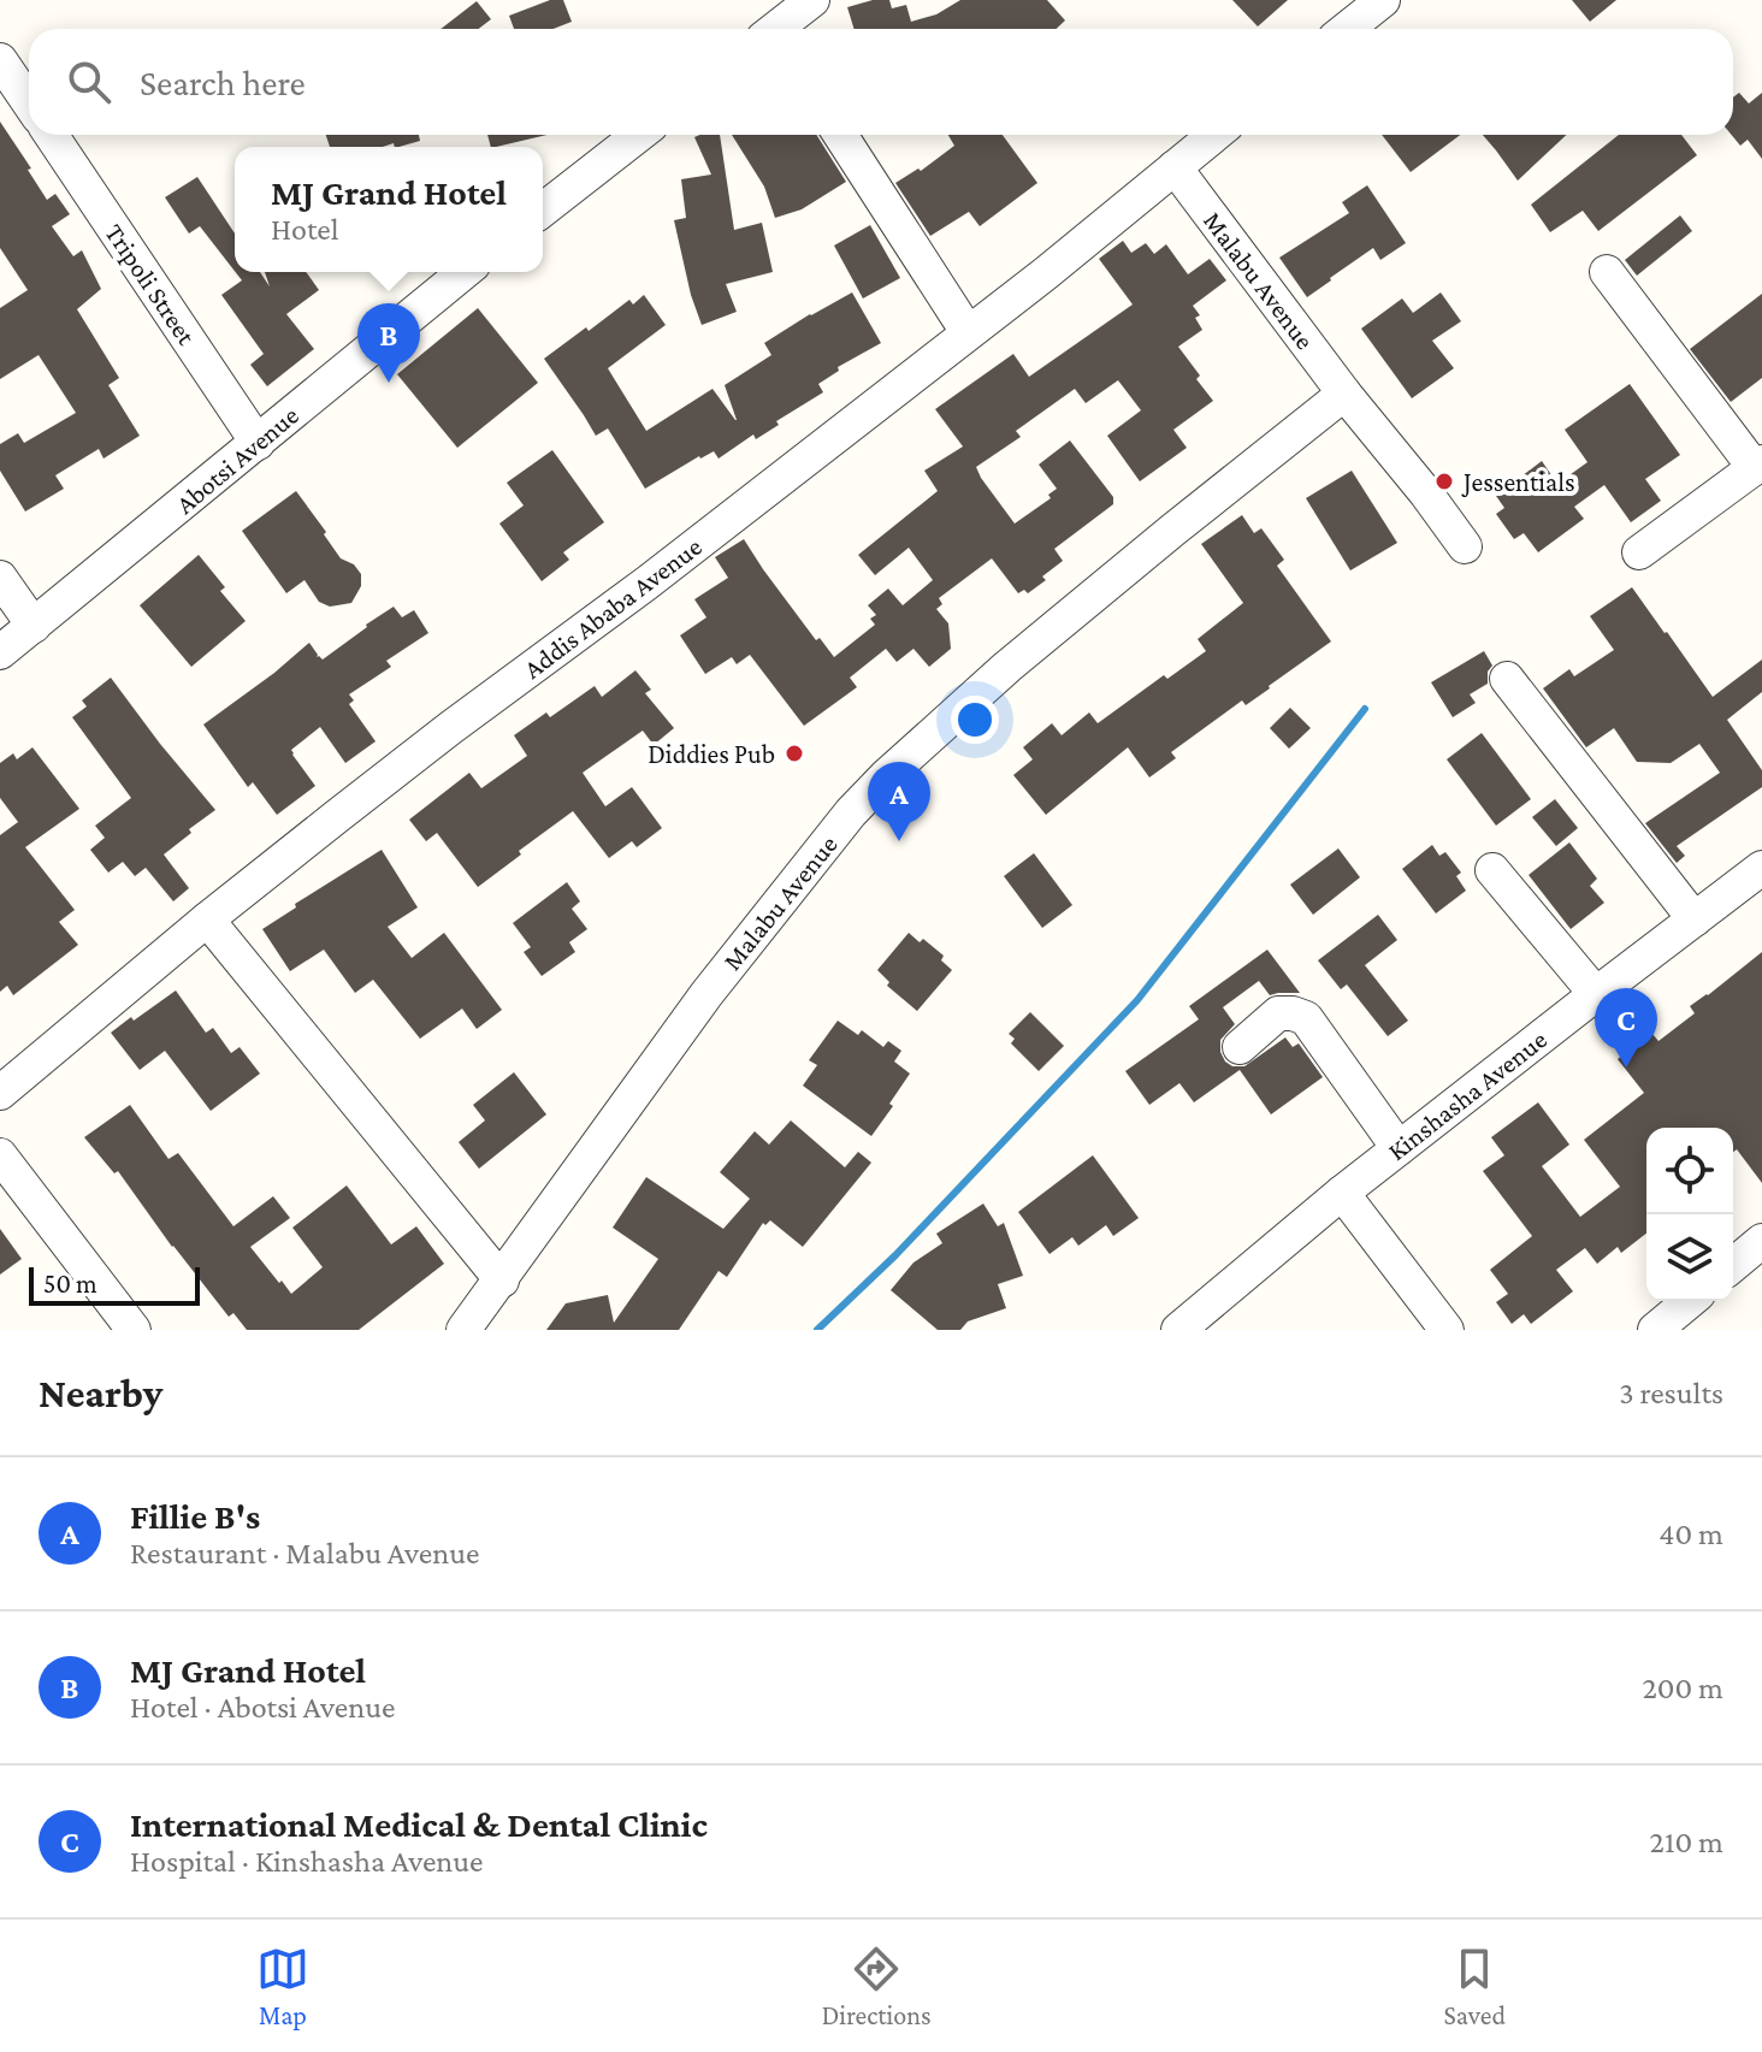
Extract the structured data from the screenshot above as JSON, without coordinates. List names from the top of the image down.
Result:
{
  "streets": {
    "street": [
      "Malabu Avenue",
      "Tripoli Street",
      "Abotsi Avenue",
      "Addis Ababa Avenue",
      "Kinshasha Avenue"
    ]
  },
  "crossings": [
    ["Malabu Avenue", "Addis Ababa Avenue"],
    ["Tripoli Street", "Abotsi Avenue"]
  ],
  "places": ["Jessentials", "Diddies Pub"],
  "scale_bar": "50 m",
  "page": {
    "search": "Search here",
    "popup": ["MJ Grand Hotel", "Hotel"],
    "pins": ["B", "A", "C"],
    "scale": "50 m",
    "heading": ["Nearby", "3 results"],
    "list": [
      {
        "mark": "A",
        "name": "Fillie B's",
        "note": "Restaurant · Malabu Avenue",
        "value": "40 m"
      },
      {
        "mark": "B",
        "name": "MJ Grand Hotel",
        "note": "Hotel · Abotsi Avenue",
        "value": "200 m"
      },
      {
        "mark": "C",
        "name": "International Medical & Dental Clinic",
        "note": "Hospital · Kinshasha Avenue",
        "value": "210 m"
      }
    ],
    "nav": ["Map", "Directions", "Saved"]
  }
}
